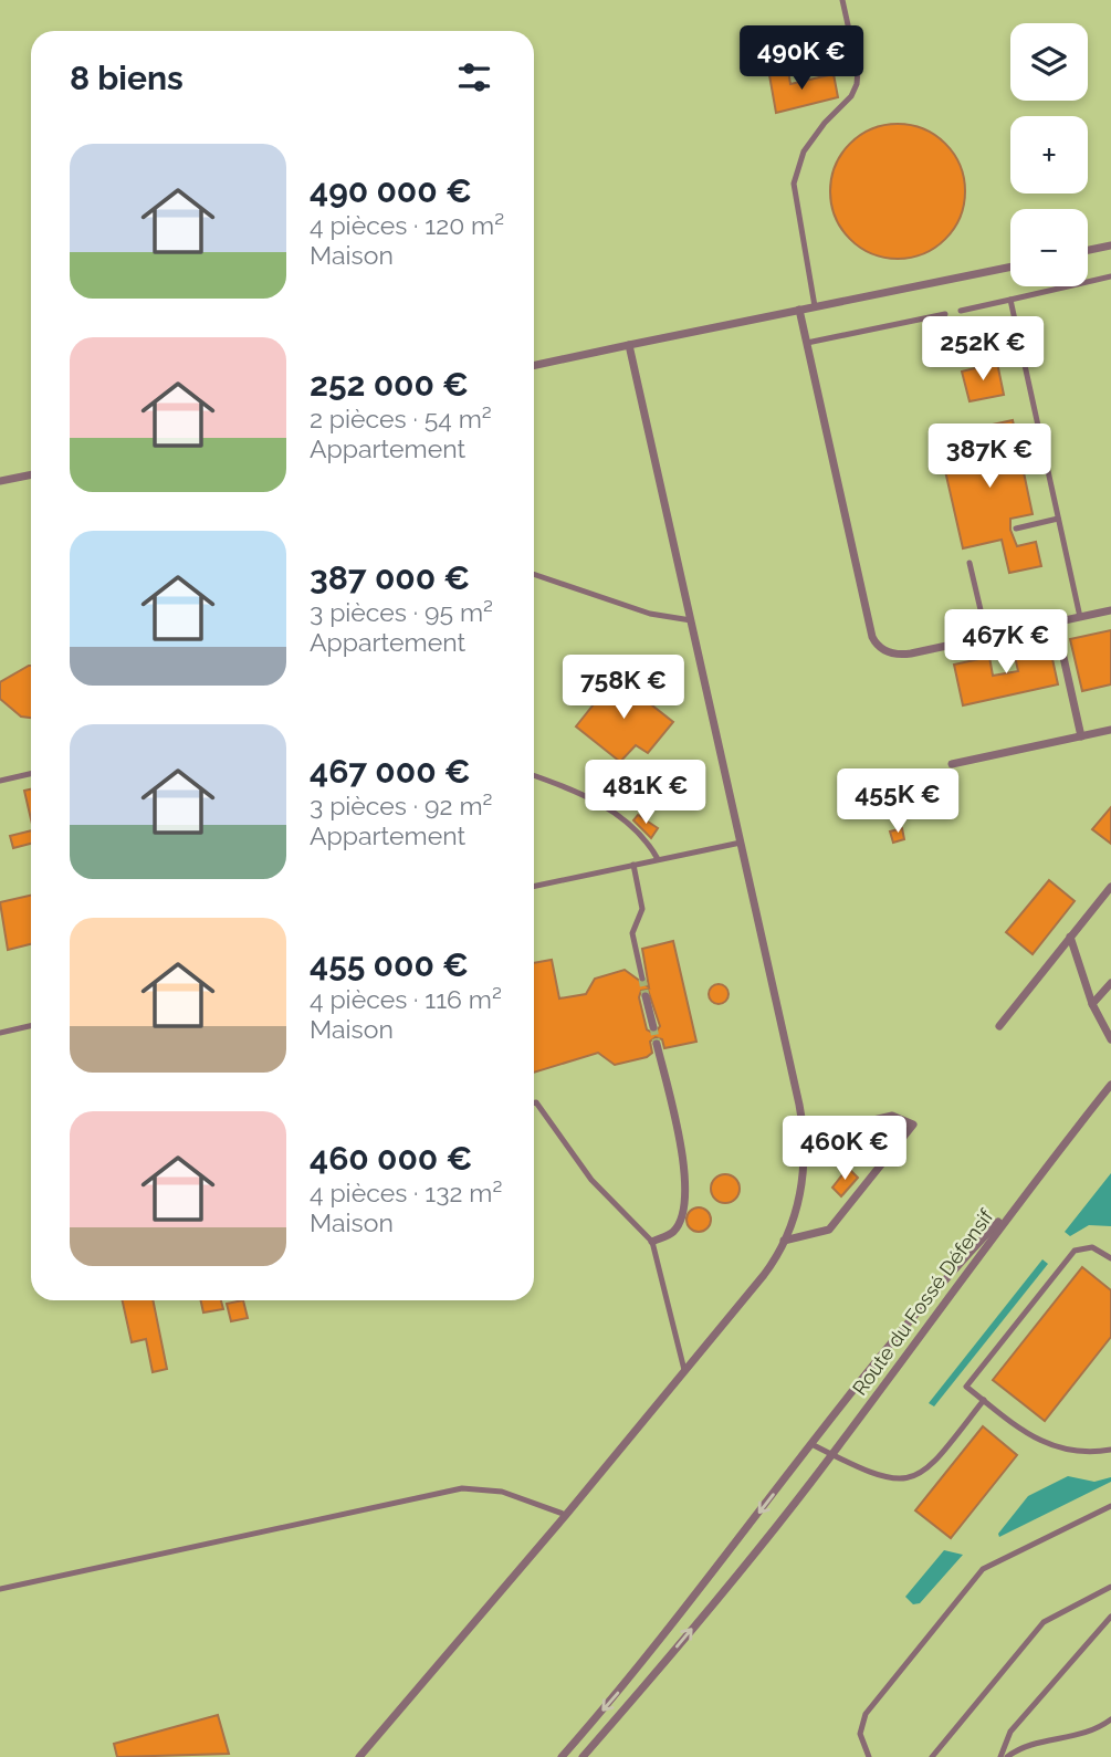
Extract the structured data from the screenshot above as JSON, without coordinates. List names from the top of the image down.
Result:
{
  "streets": {
    "street": ["Route du Fossé Défensif"]
  },
  "page": {
    "map_buttons": ["+", "−"],
    "price": [
      "490K €",
      "252K €",
      "387K €",
      "467K €",
      "758K €",
      "481K €",
      "455K €",
      "460K €"
    ],
    "heading": "8 biens",
    "list": [
      {
        "name": "490 000 €",
        "note": "4 pièces · 120 m² · Maison"
      },
      {
        "name": "252 000 €",
        "note": "2 pièces · 54 m² · Appartement"
      },
      {
        "name": "387 000 €",
        "note": "3 pièces · 95 m² · Appartement"
      },
      {
        "name": "467 000 €",
        "note": "3 pièces · 92 m² · Appartement"
      },
      {
        "name": "455 000 €",
        "note": "4 pièces · 116 m² · Maison"
      },
      {
        "name": "460 000 €",
        "note": "4 pièces · 132 m² · Maison"
      }
    ]
  }
}
